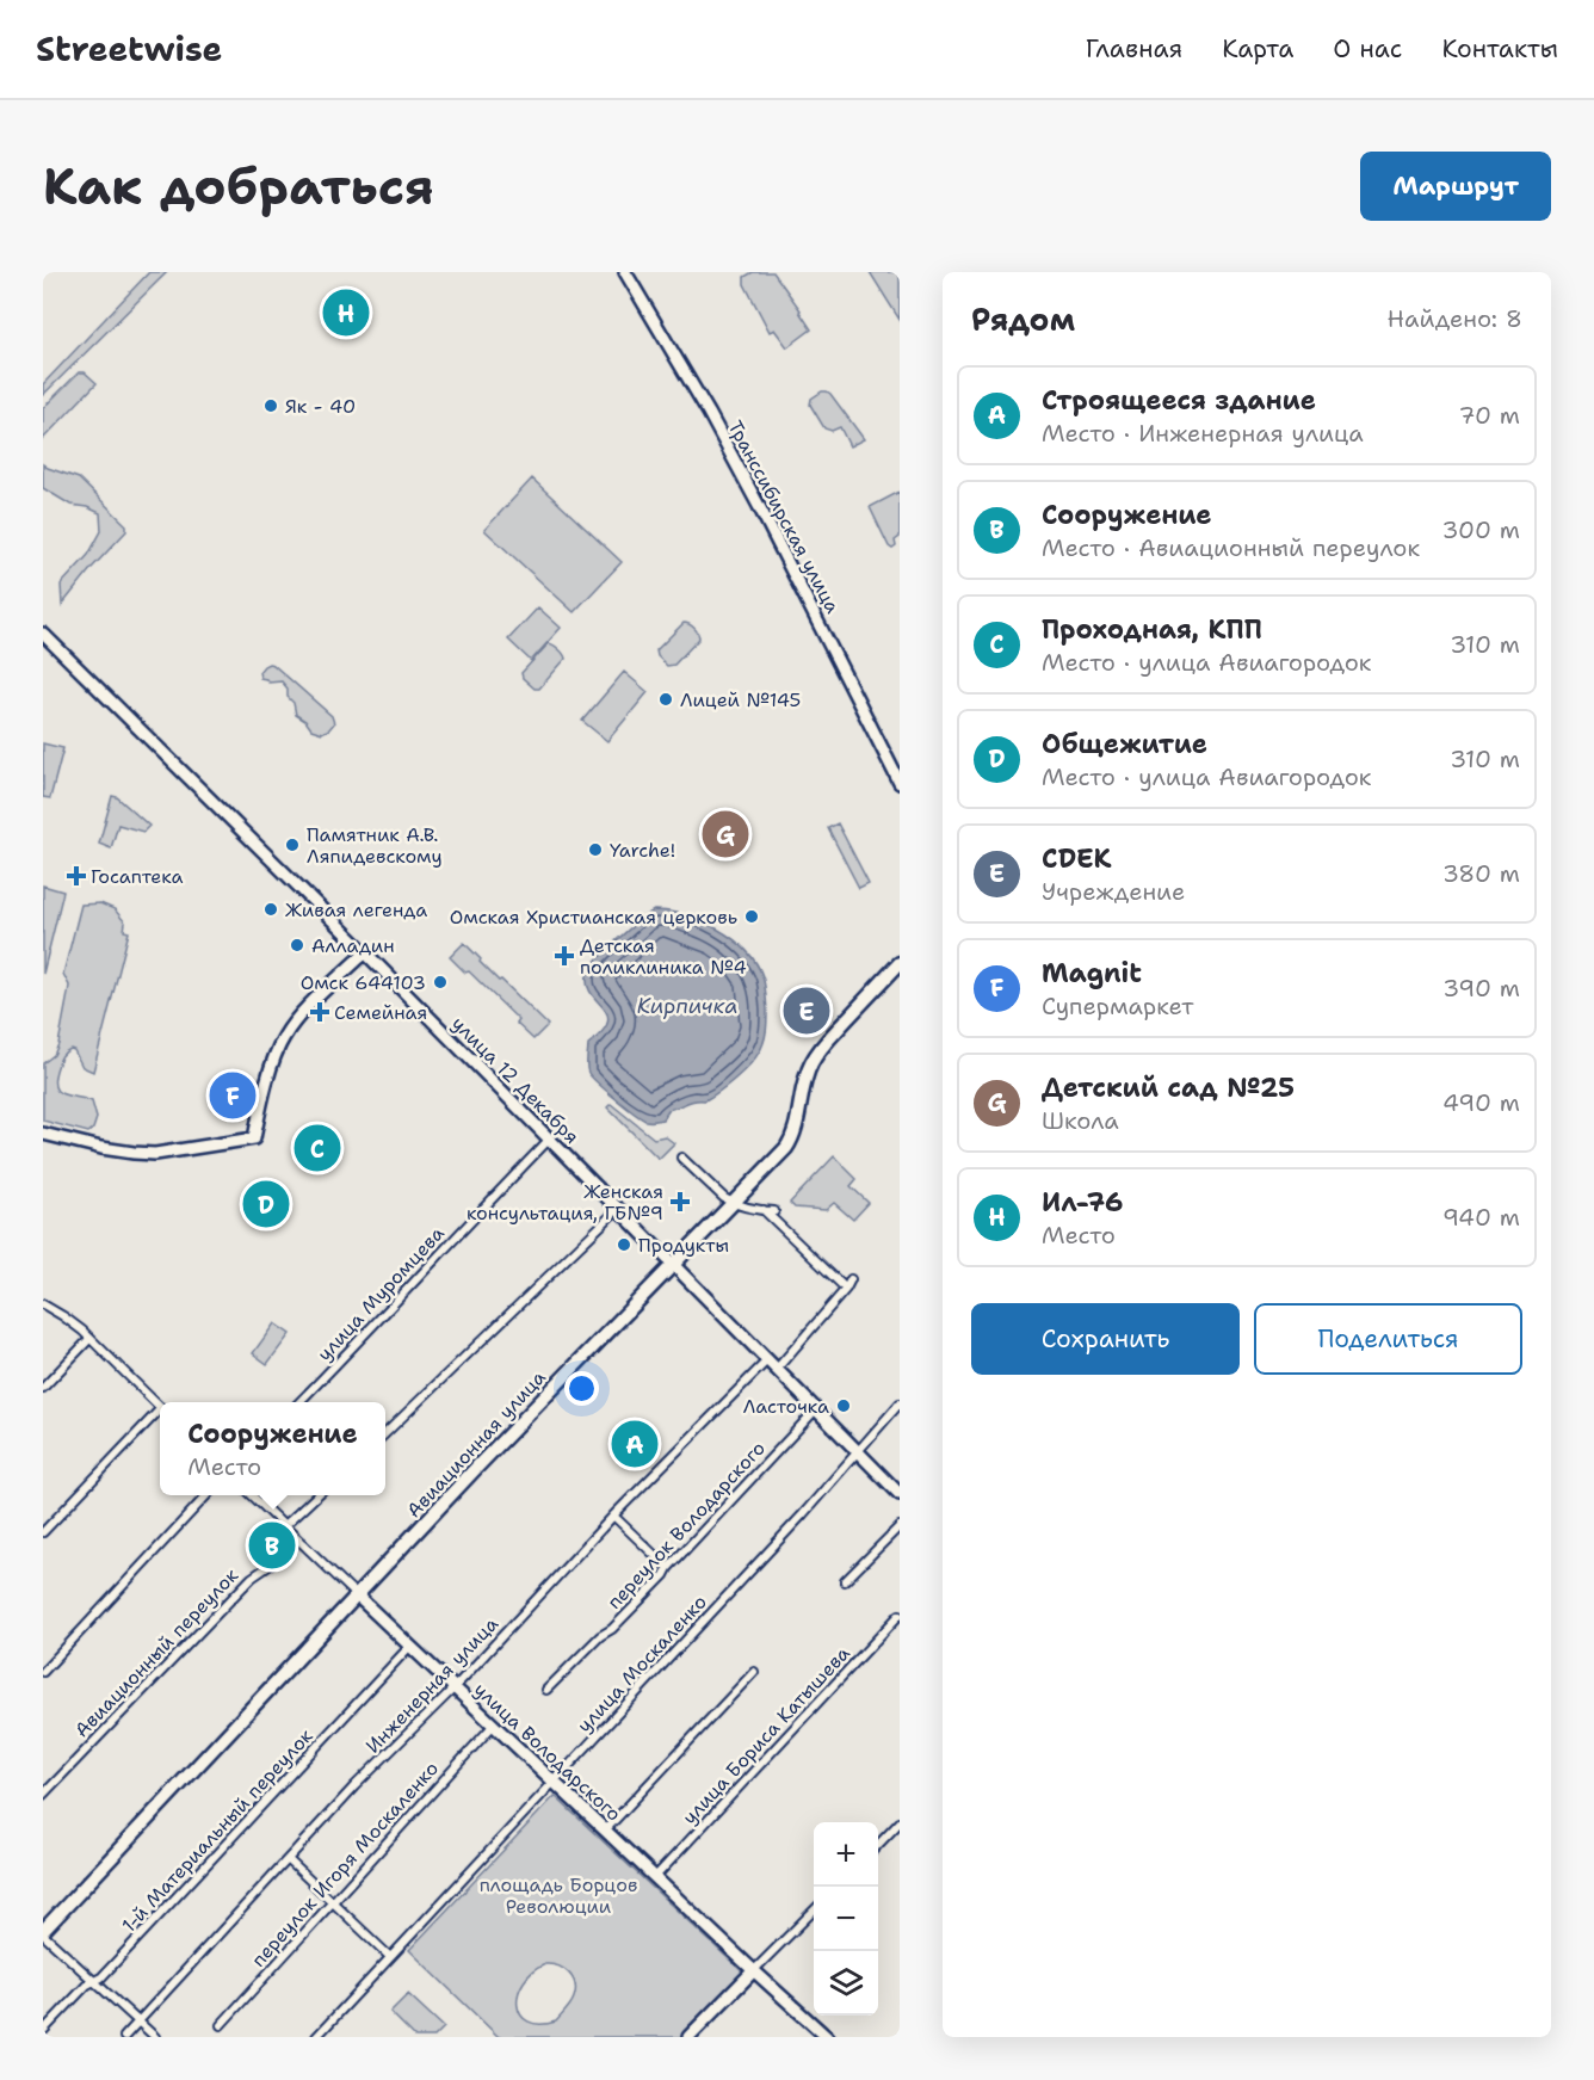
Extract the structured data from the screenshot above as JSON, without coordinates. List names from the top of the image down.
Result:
{
  "streets": {
    "main road": [
      "Транссибирская улица",
      "улица 12 Декабря",
      "Авиационная улица",
      "улица Володарского"
    ],
    "street": [
      "улица Муромцева",
      "переулок Володарского",
      "Авиационный переулок",
      "улица Москаленко",
      "Инженерная улица",
      "улица Бориса Катышева",
      "1-й Материальный переулок",
      "переулок Игоря Москаленко"
    ]
  },
  "crossings": [
    ["улица 12 Декабря", "улица Муромцева"],
    ["улица 12 Декабря", "Авиационная улица"],
    ["улица 12 Декабря", "переулок Володарского"],
    ["улица 12 Декабря", "улица Москаленко"],
    ["улица 12 Декабря", "Инженерная улица"],
    ["Авиационная улица", "улица Володарского"],
    ["Авиационный переулок", "улица Володарского"],
    ["улица Москаленко", "улица Володарского"],
    ["Инженерная улица", "улица Володарского"],
    ["улица Бориса Катышева", "улица Володарского"],
    ["улица Володарского", "1-й Материальный переулок"],
    ["улица Володарского", "переулок Игоря Москаленко"]
  ],
  "water": ["Кирпичка"],
  "parks": ["площадь Борцов Революции"],
  "places": {
    "other": [
      "Як - 40",
      "Лицей №145",
      "Памятник А.В. Ляпидевскому",
      "Yarche!",
      "Живая легенда",
      "Омская Христианская церковь",
      "Алладин",
      "Омск 644103",
      "Продукты",
      "Ласточка"
    ],
    "health": [
      "Госаптека",
      "Детская поликлиника №4",
      "Семейная",
      "Женская консультация, ГБ№9"
    ]
  },
  "page": {
    "header": "Streetwise",
    "nav": [
      "Главная",
      "Карта",
      "О нас",
      "Контакты"
    ],
    "buttons": [
      "Маршрут",
      ["Сохранить", "Поделиться"]
    ],
    "title": "Как добраться",
    "heading": ["Рядом", "Найдено: 8"],
    "pins": [
      "H",
      "G",
      "E",
      "F",
      "C",
      "D",
      "A",
      "B"
    ],
    "list": [
      {
        "mark": "A",
        "name": "Строящееся здание",
        "note": "Место · Инженерная улица",
        "value": "70 m"
      },
      {
        "mark": "B",
        "name": "Сооружение",
        "note": "Место · Авиационный переулок",
        "value": "300 m"
      },
      {
        "mark": "C",
        "name": "Проходная, КПП",
        "note": "Место · улица Авиагородок",
        "value": "310 m"
      },
      {
        "mark": "D",
        "name": "Общежитие",
        "note": "Место · улица Авиагородок",
        "value": "310 m"
      },
      {
        "mark": "E",
        "name": "CDEK",
        "note": "Учреждение",
        "value": "380 m"
      },
      {
        "mark": "F",
        "name": "Magnit",
        "note": "Супермаркет",
        "value": "390 m"
      },
      {
        "mark": "G",
        "name": "Детский сад №25",
        "note": "Школа",
        "value": "490 m"
      },
      {
        "mark": "H",
        "name": "Ил-76",
        "note": "Место",
        "value": "940 m"
      }
    ],
    "popup": ["Сооружение", "Место"],
    "map_buttons": ["+", "−"]
  }
}
